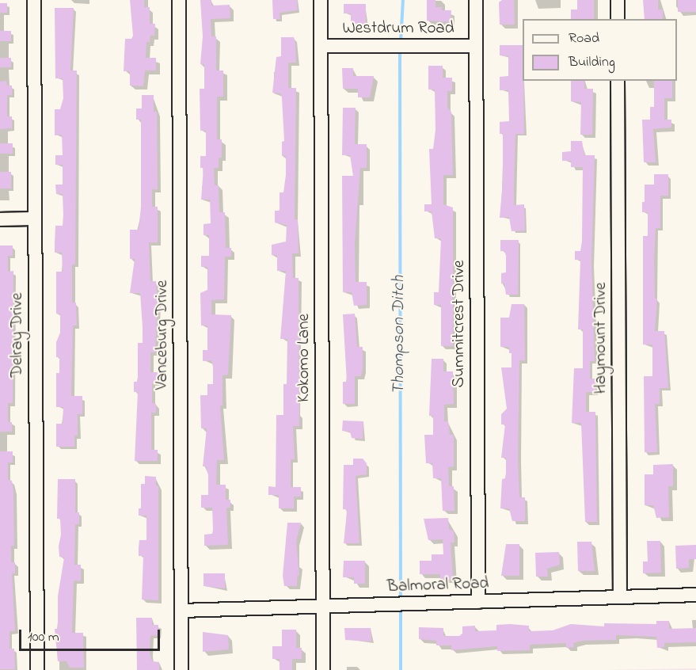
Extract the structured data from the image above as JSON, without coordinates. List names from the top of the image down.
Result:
{
  "streets": {
    "street": [
      "Westdrum Road",
      "Summitcrest Drive",
      "Delray Drive",
      "Vanceburg Drive",
      "Haymount Drive",
      "Kokomo Lane",
      "Balmoral Road"
    ]
  },
  "crossings": [
    ["Westdrum Road", "Summitcrest Drive"],
    ["Westdrum Road", "Kokomo Lane"],
    ["Summitcrest Drive", "Balmoral Road"],
    ["Vanceburg Drive", "Balmoral Road"],
    ["Haymount Drive", "Balmoral Road"],
    ["Kokomo Lane", "Balmoral Road"]
  ],
  "water": ["Thompson Ditch"],
  "legend": ["Road", "Building"],
  "scale_bar": "100 m"
}
